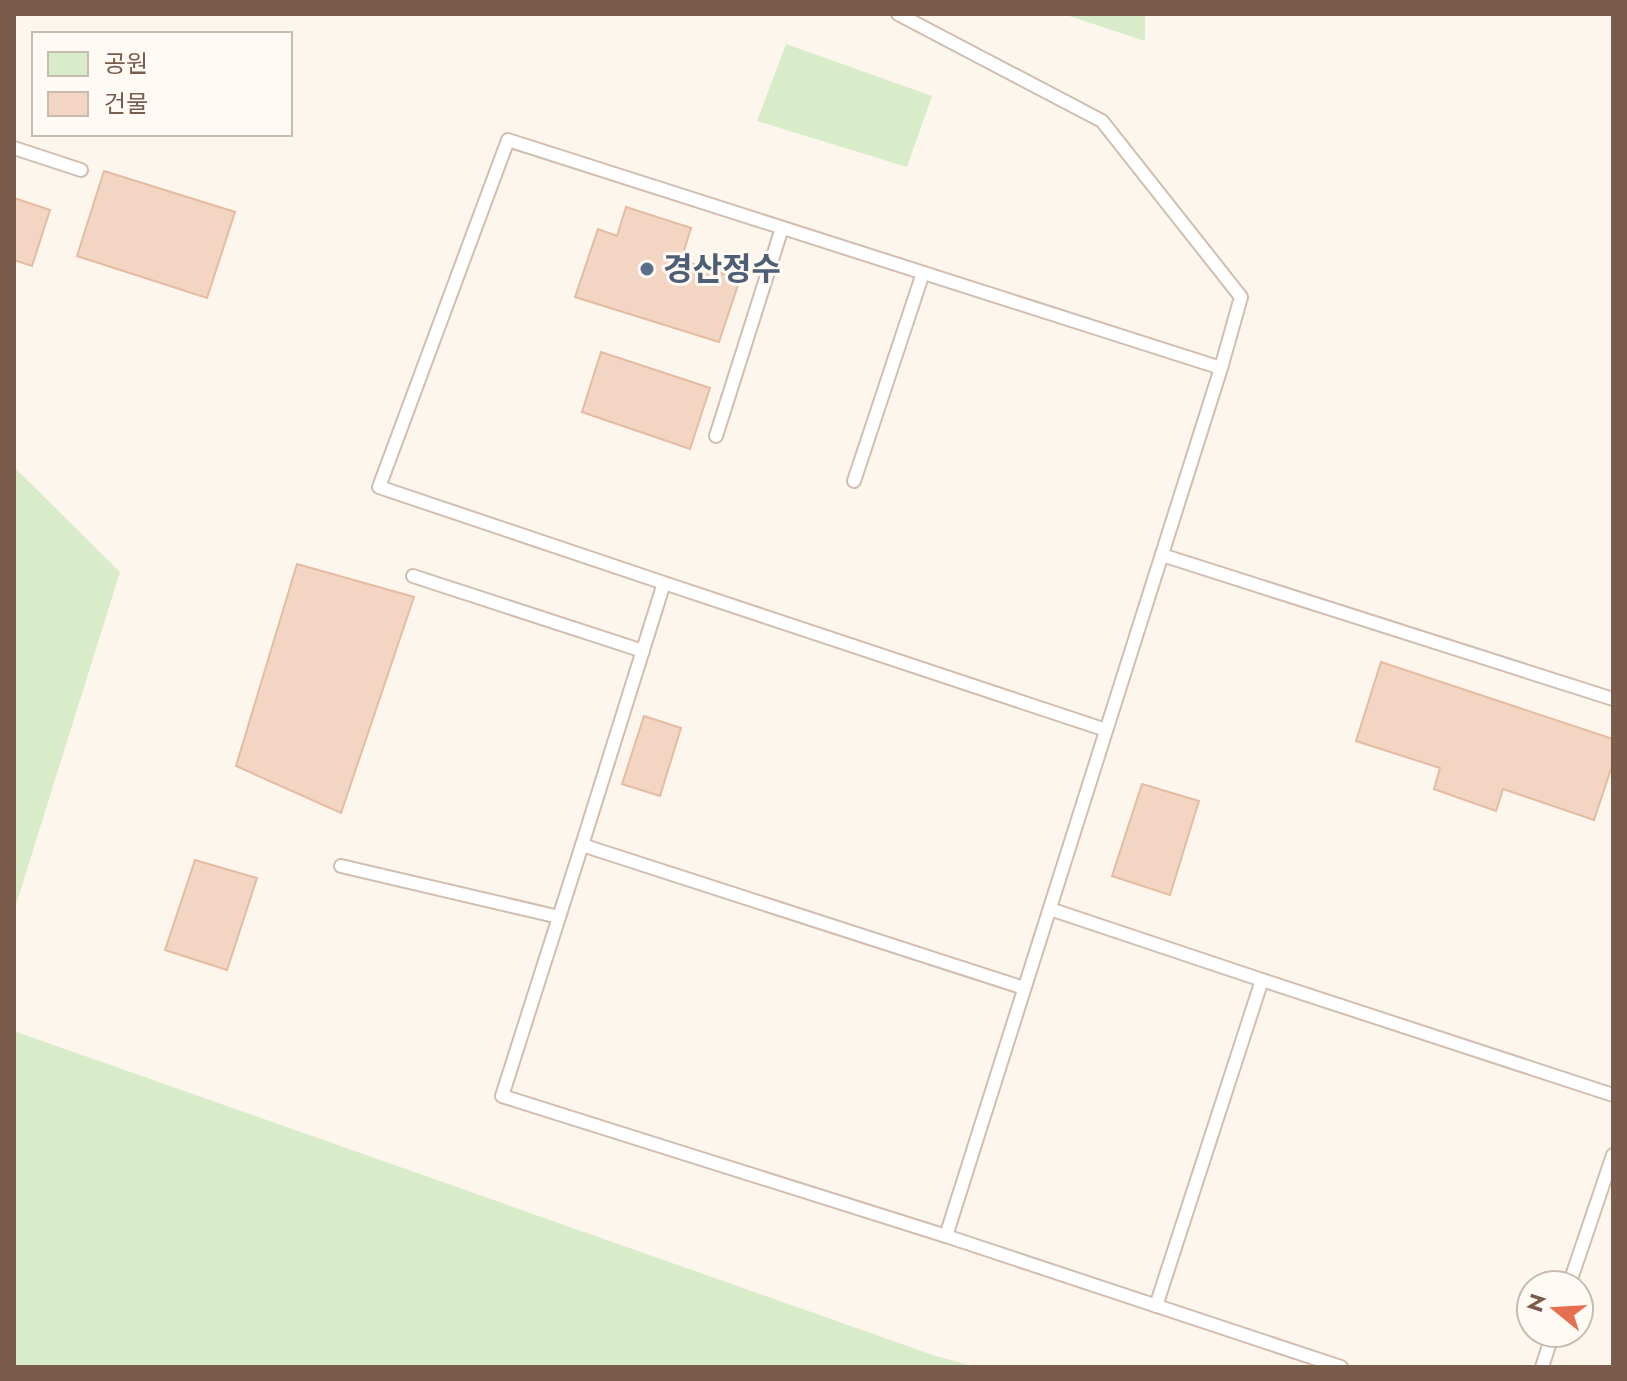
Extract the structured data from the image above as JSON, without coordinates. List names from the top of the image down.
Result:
{
  "places": ["경산정수"],
  "legend": ["공원", "건물"],
  "north": "left"
}
